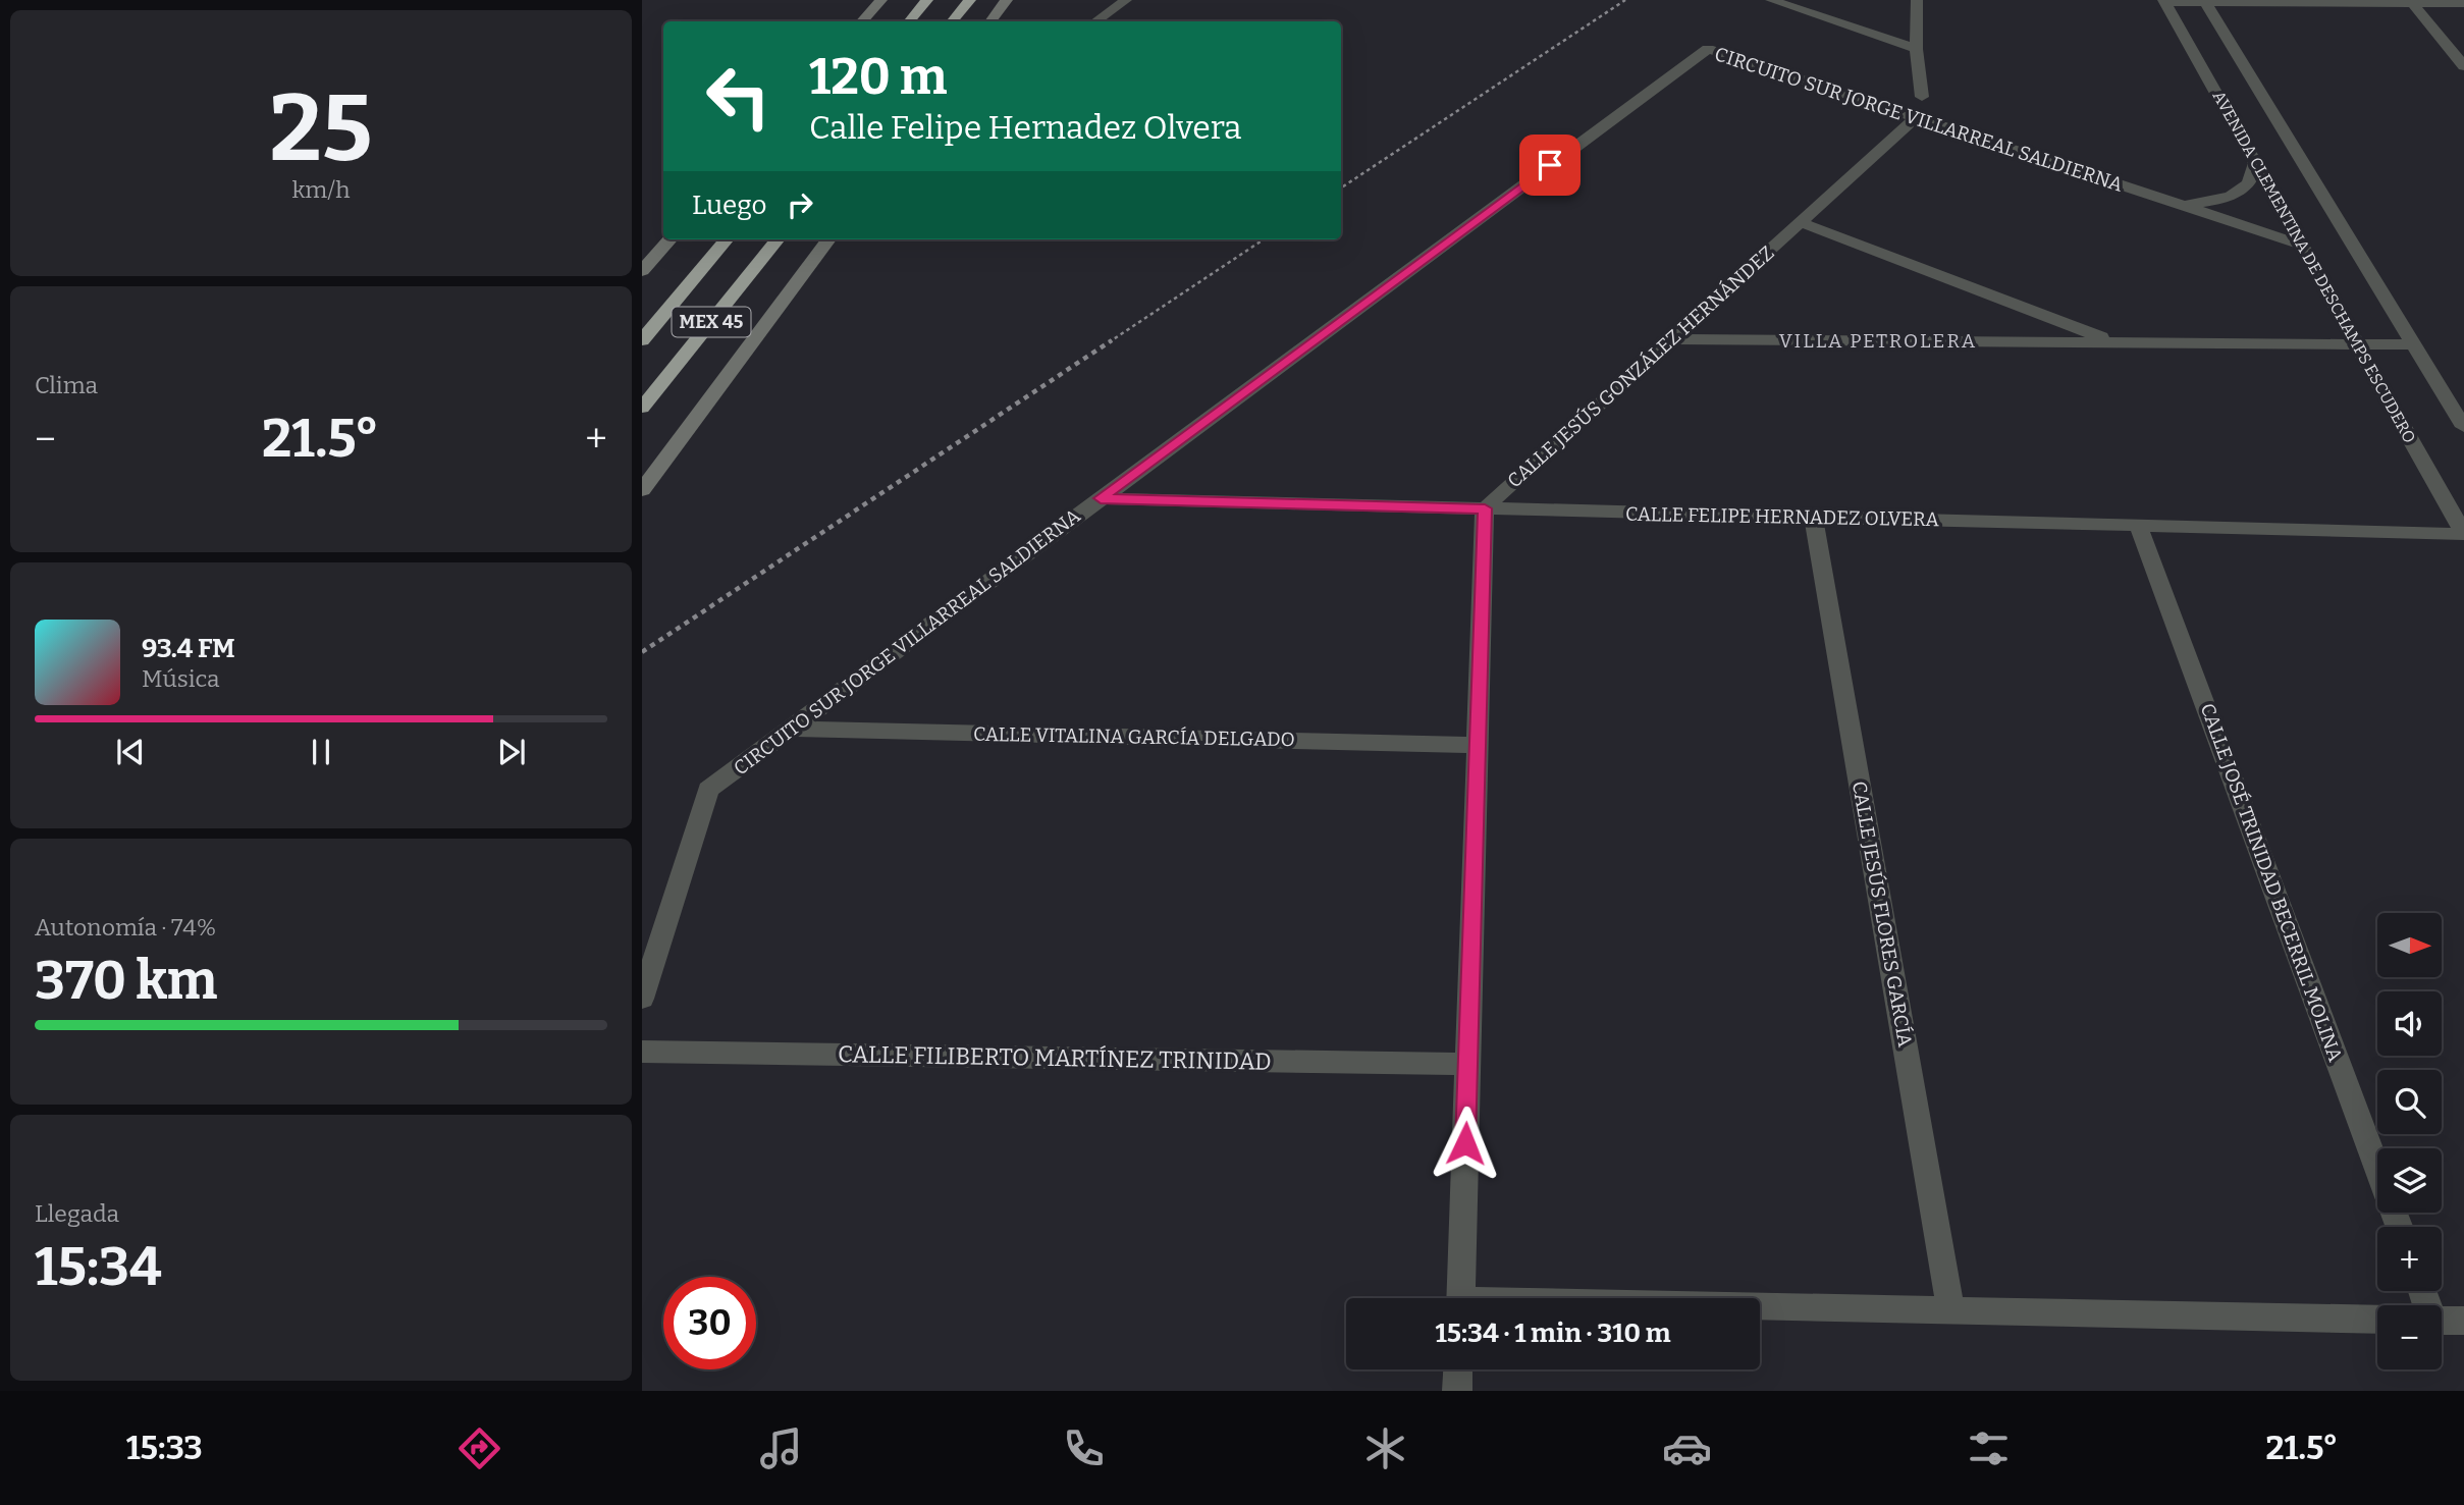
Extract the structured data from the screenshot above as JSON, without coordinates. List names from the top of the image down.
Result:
{
  "streets": {
    "highway": ["MEX 45"],
    "street": [
      "CIRCUITO SUR JORGE VILLARREAL SALDIERNA",
      "AVENIDA CLEMENTINA DE DESCHAMPS ESCUDERO",
      "CALLE JESÚS GONZÁLEZ HERNÁNDEZ",
      "CALLE FELIPE HERNADEZ OLVERA",
      "CALLE VITALINA GARCÍA DELGADO",
      "CALLE JOSÉ TRINIDAD BECERRIL MOLINA",
      "CALLE JESÚS FLORES GARCÍA",
      "CALLE FILIBERTO MARTÍNEZ TRINIDAD"
    ]
  },
  "crossings": [
    ["CIRCUITO SUR JORGE VILLARREAL SALDIERNA", "AVENIDA CLEMENTINA DE DESCHAMPS ESCUDERO"],
    ["CIRCUITO SUR JORGE VILLARREAL SALDIERNA", "CALLE JESÚS GONZÁLEZ HERNÁNDEZ"],
    ["CIRCUITO SUR JORGE VILLARREAL SALDIERNA", "CALLE FELIPE HERNADEZ OLVERA"],
    ["CIRCUITO SUR JORGE VILLARREAL SALDIERNA", "CALLE VITALINA GARCÍA DELGADO"],
    ["AVENIDA CLEMENTINA DE DESCHAMPS ESCUDERO", "CALLE FELIPE HERNADEZ OLVERA"],
    ["CALLE JESÚS GONZÁLEZ HERNÁNDEZ", "CALLE FELIPE HERNADEZ OLVERA"],
    ["CALLE FELIPE HERNADEZ OLVERA", "CALLE JOSÉ TRINIDAD BECERRIL MOLINA"],
    ["CALLE FELIPE HERNADEZ OLVERA", "CALLE JESÚS FLORES GARCÍA"]
  ],
  "districts": ["VILLA PETROLERA"],
  "north": "right",
  "page": {
    "tile": [
      ["25", "km/h"],
      "Clima",
      ["Autonomía · 74%", "370 km"],
      ["Llegada", "15:34"]
    ],
    "turn": ["120 m", "Calle Felipe Hernadez Olvera"],
    "then": "Luego",
    "heat": ["−", "21.5°", "+"],
    "song": ["93.4 FM", "Música"],
    "map_buttons": ["+", "−"],
    "limit": "30",
    "trip": "15:34 · 1 min · 310 m",
    "tabs": ["15:33", "21.5°"]
  }
}
